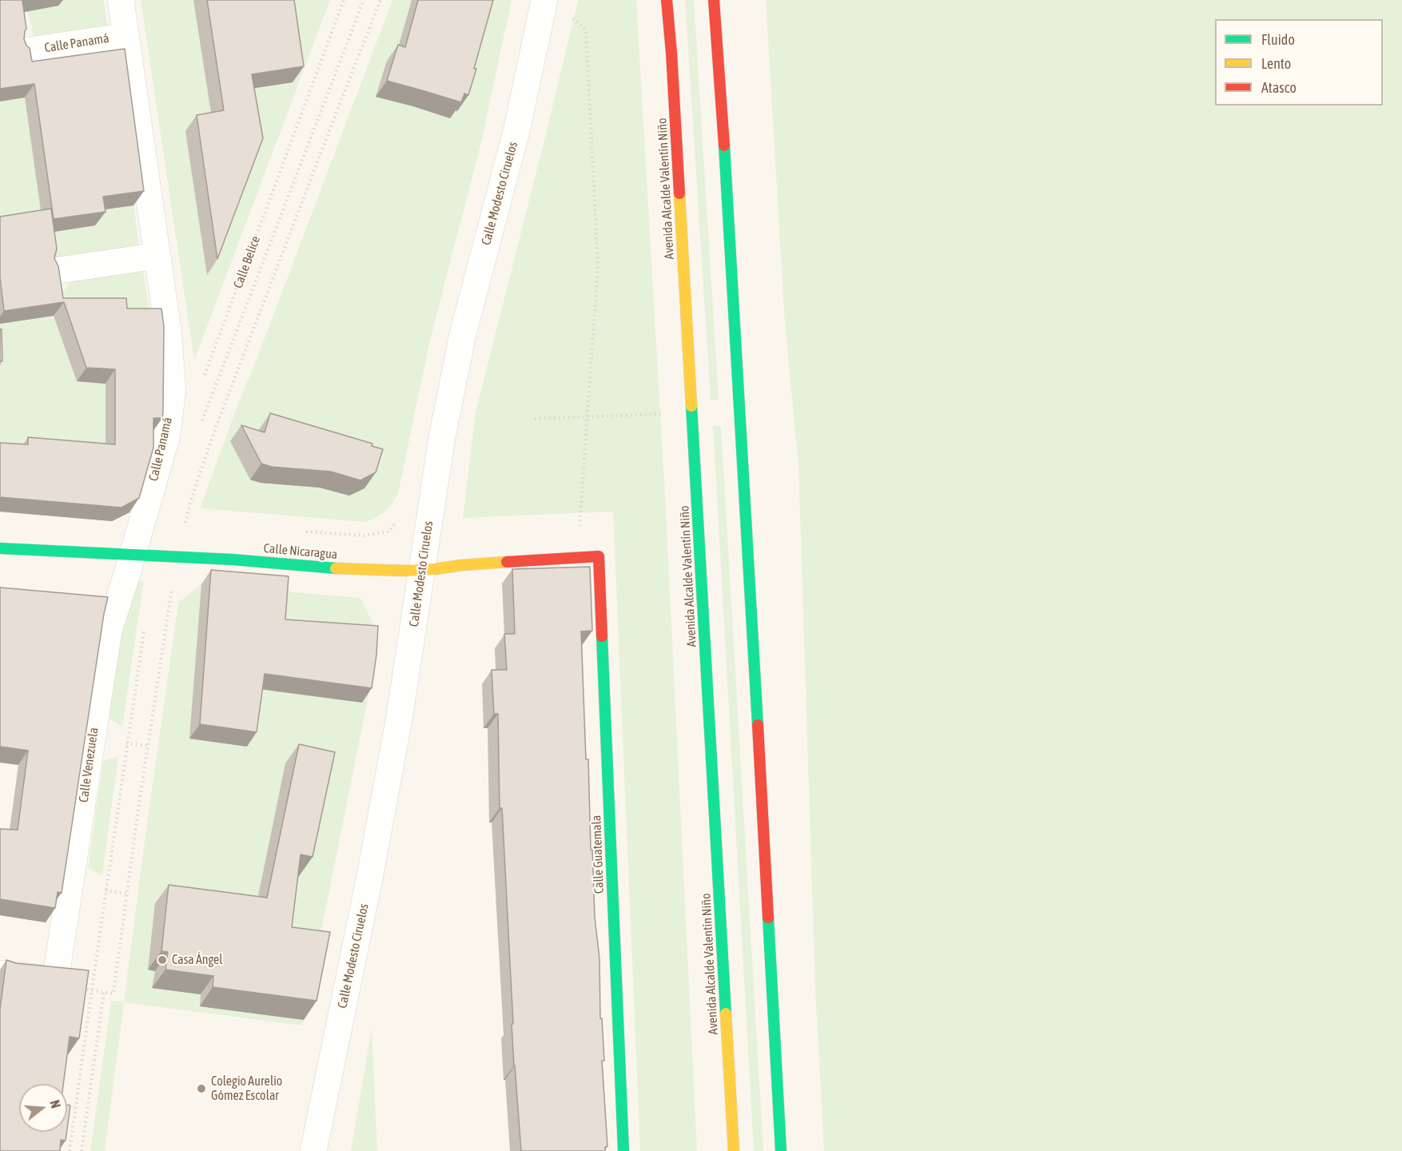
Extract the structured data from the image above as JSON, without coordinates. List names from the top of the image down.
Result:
{
  "streets": {
    "street": [
      "Calle Panamá",
      "Avenida Alcalde Valentín Niño",
      "Calle Modesto Ciruelos",
      "Calle Nicaragua",
      "Calle Venezuela",
      "Calle Guatemala"
    ],
    "path": ["Calle Belice"]
  },
  "crossings": [
    ["Calle Panamá", "Calle Nicaragua"],
    ["Calle Panamá", "Calle Venezuela"],
    ["Calle Modesto Ciruelos", "Calle Nicaragua"],
    ["Calle Nicaragua", "Calle Venezuela"],
    ["Calle Nicaragua", "Calle Guatemala"]
  ],
  "places": ["Casa Ángel", "Colegio Aurelio Gómez Escolar"],
  "legend": ["Fluido", "Lento", "Atasco"],
  "north": "right"
}
